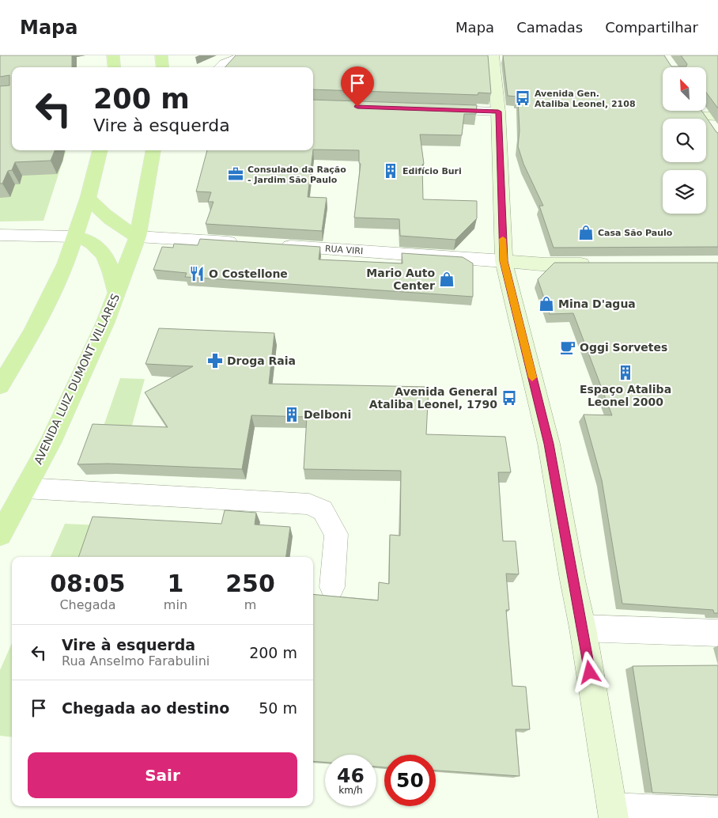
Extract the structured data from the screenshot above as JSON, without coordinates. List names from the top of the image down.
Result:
{
  "streets": {
    "main road": ["AVENIDA LUIZ DUMONT VILLARES"],
    "street": ["RUA VIRI"]
  },
  "places": {
    "bus stop": ["Avenida Gen. Ataliba Leonel, 2108", "Avenida General Ataliba Leonel, 1790"],
    "building": ["Edifício Buri", "Espaço Ataliba Leonel 2000", "Delboni"],
    "office": ["Consulado da Ração - Jardim São Paulo"],
    "shop": ["Casa São Paulo", "Mario Auto Center", "Mina D'agua"],
    "restaurant": ["O Costellone"],
    "cafe": ["Oggi Sorvetes"],
    "pharmacy": ["Droga Raia"]
  },
  "north": "top left",
  "page": {
    "header": "Mapa",
    "nav": ["Mapa", "Camadas", "Compartilhar"],
    "turn": ["200 m", "Vire à esquerda"],
    "eta": [
      "08:05",
      "Chegada",
      "1",
      "min",
      "250",
      "m"
    ],
    "list": [
      {
        "name": "Vire à esquerda",
        "note": "Rua Anselmo Farabulini",
        "value": "200 m"
      },
      {
        "name": "Chegada ao destino",
        "value": "50 m"
      }
    ],
    "buttons": "Sair",
    "speed": "46 km/h",
    "limit": "50"
  }
}
